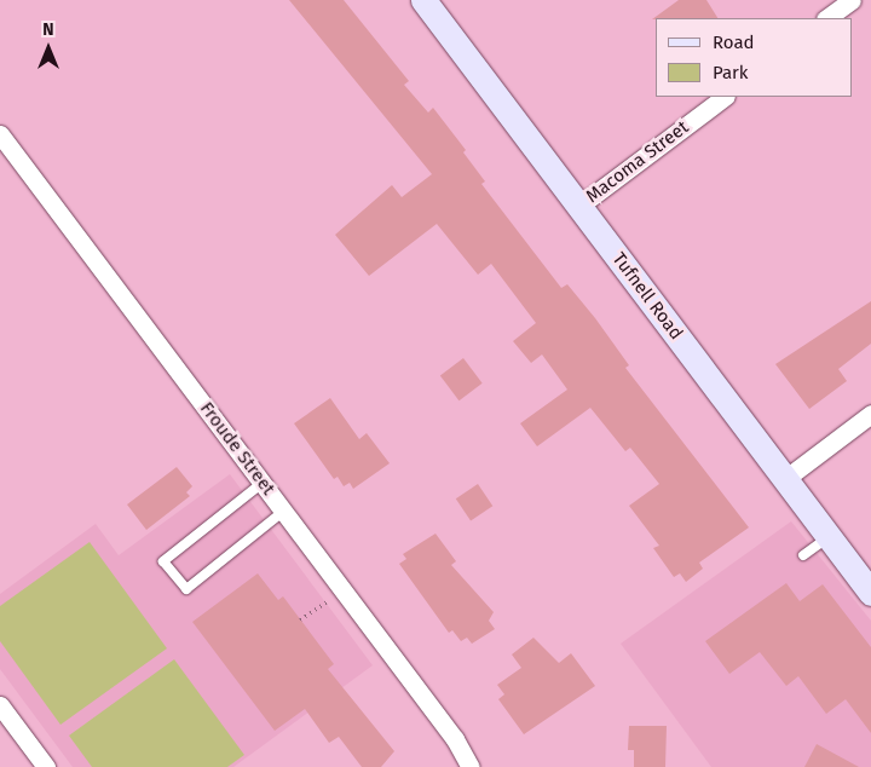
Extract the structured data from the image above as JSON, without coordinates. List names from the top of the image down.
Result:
{
  "streets": {
    "street": ["Macoma Street", "Tufnell Road", "Froude Street"]
  },
  "crossings": [
    ["Macoma Street", "Tufnell Road"]
  ],
  "legend": ["Road", "Park"],
  "north": "top"
}
